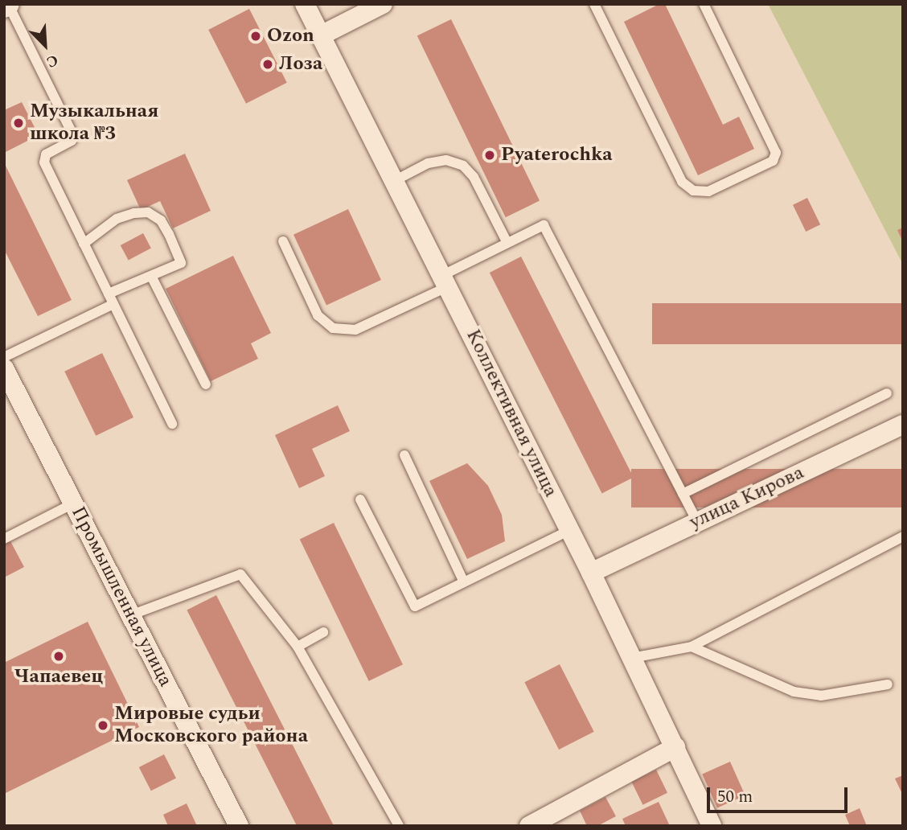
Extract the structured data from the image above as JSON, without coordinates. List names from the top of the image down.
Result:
{
  "streets": {
    "street": ["Коллективная улица", "улица Кирова", "Промышленная улица"]
  },
  "crossings": [
    ["Коллективная улица", "улица Кирова"]
  ],
  "places": [
    "Ozon",
    "Лоза",
    "Музыкальная школа №3",
    "Pyaterochka",
    "Чапаевец",
    "Мировые судьи Московского района"
  ],
  "scale_bar": "50 m",
  "north": "bottom right"
}
